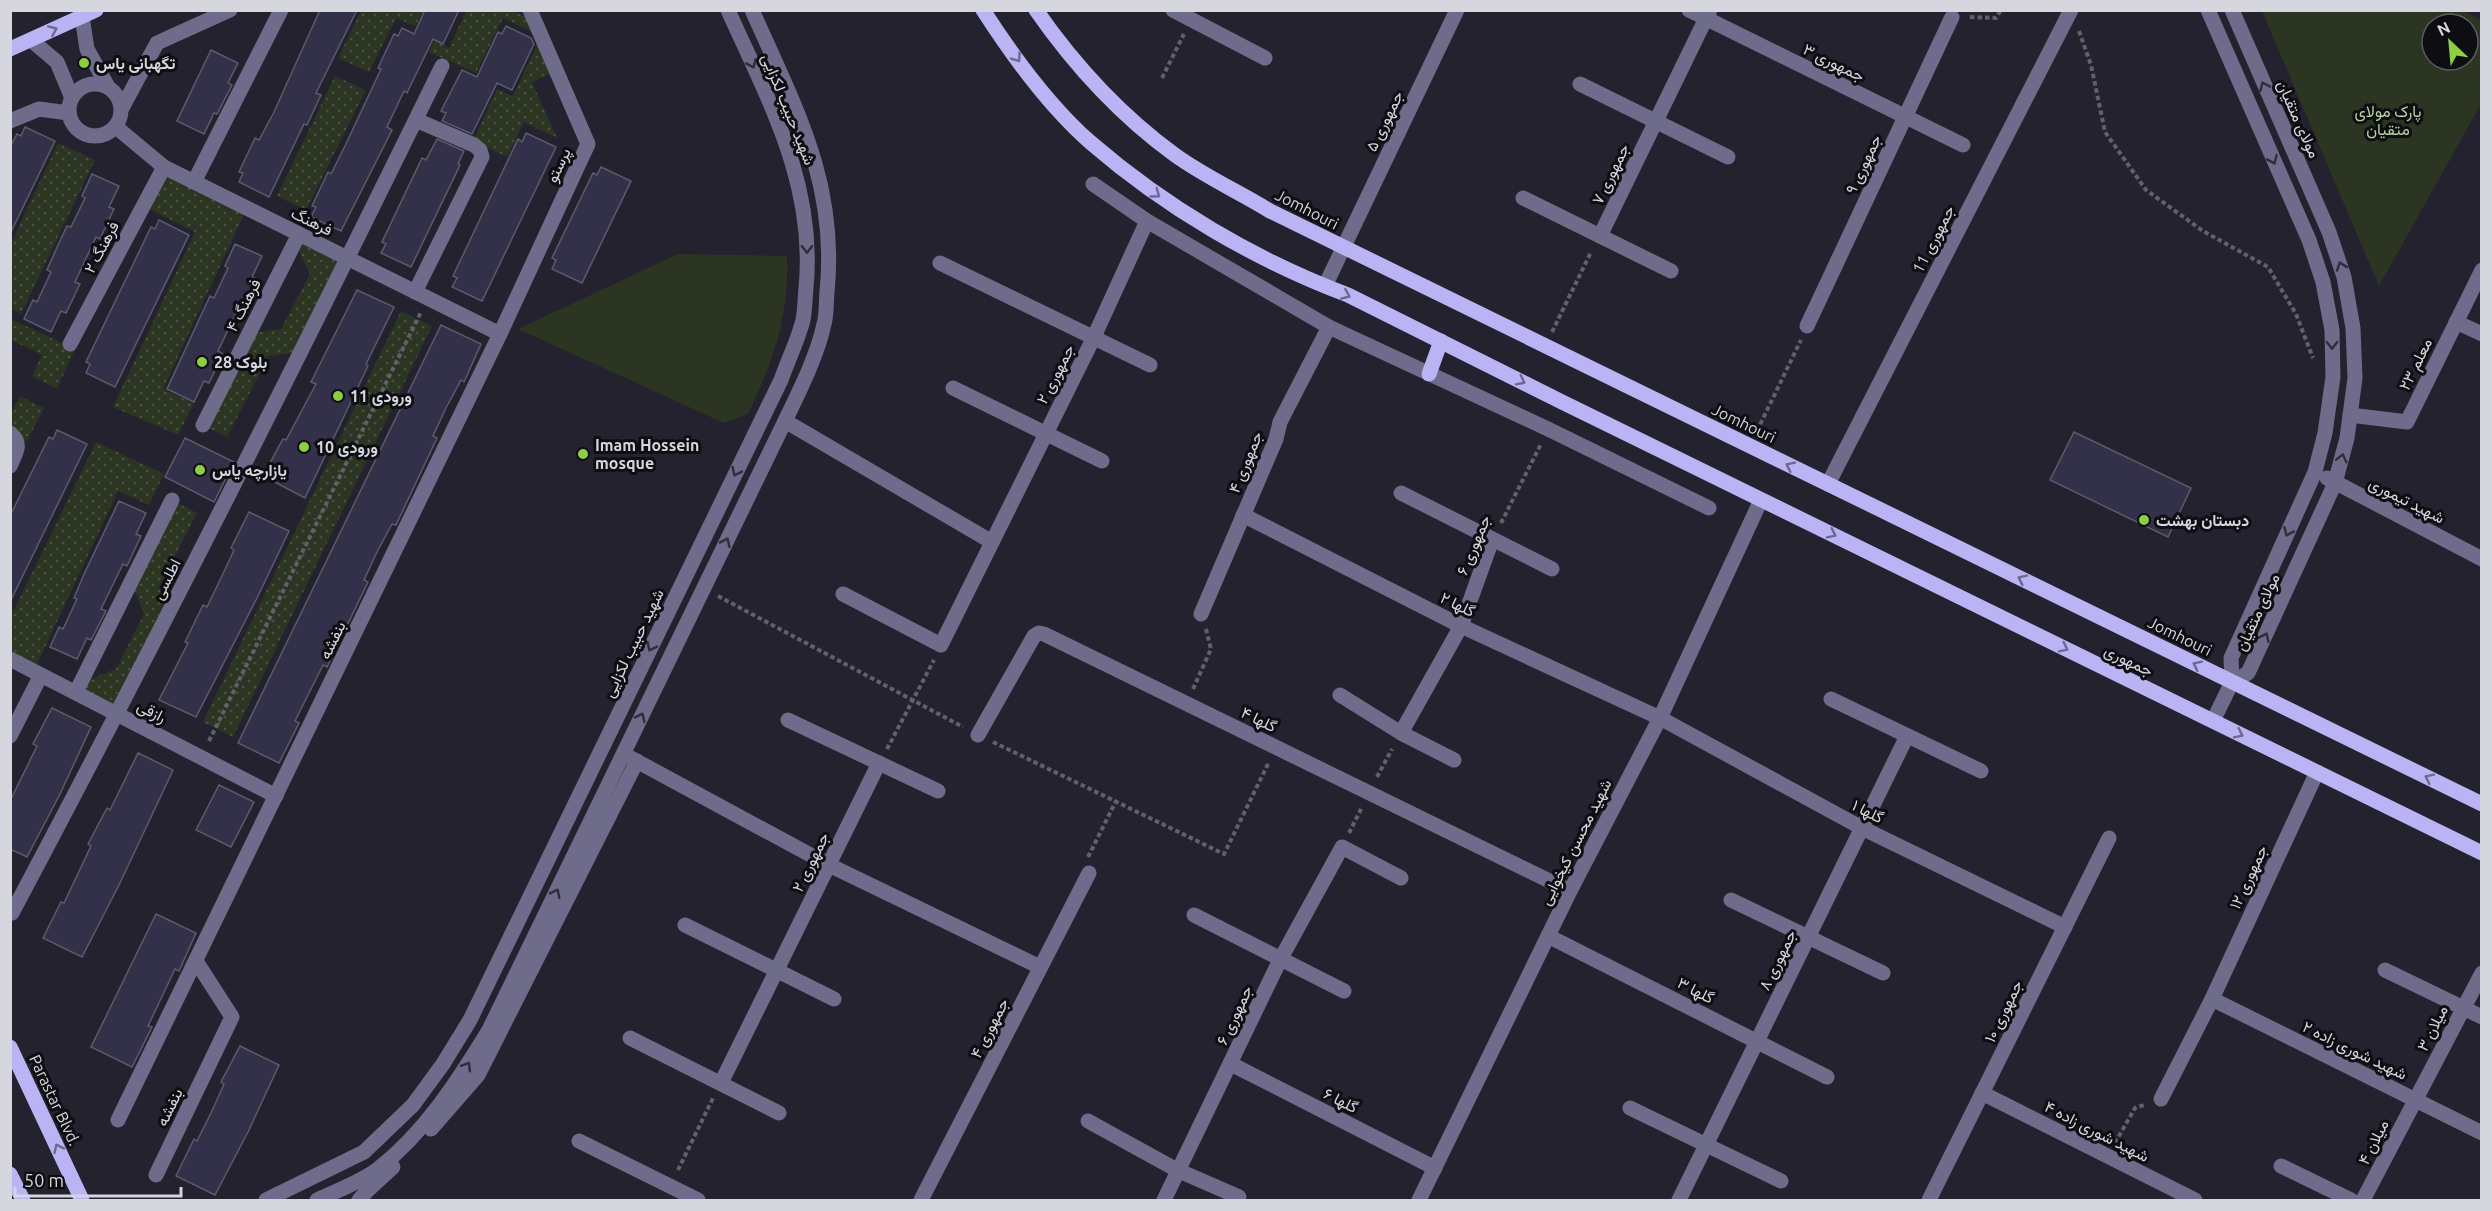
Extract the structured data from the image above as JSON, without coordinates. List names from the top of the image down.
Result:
{
  "streets": {
    "main road": ["Jomhouri", "جمهوری", "Parastar Blvd."],
    "street": [
      "جمهوری ۳",
      "شهید حبیب لکزایی",
      "مولای متقیان",
      "جمهوری ۵",
      "جمهوری ۹",
      "پرستو",
      "جمهوری ۷",
      "فرهنگ",
      "جمهوری 11",
      "فرهنگ ۲",
      "فرهنگ ۴",
      "معلم ۲۳",
      "جمهوری ۲",
      "جمهوری ۴",
      "شهید تیموری",
      "جمهوری ۶",
      "اطلسی",
      "گلها ۲",
      "بنفشه",
      "رازقی",
      "گلها ۴",
      "گلها ۱",
      "شهید محسن کیخوایی",
      "جمهوری ۱۲",
      "جمهوری ۸",
      "گلها ۳",
      "جمهوری ۱۰",
      "میلان ۳",
      "شهید شوری زاده ۲",
      "گلها ۶",
      "شهید شوری زاده ۴",
      "میلان ۴"
    ]
  },
  "crossings": [
    ["جمهوری ۳", "جمهوری ۹"],
    ["جمهوری ۳", "جمهوری ۷"],
    ["مولای متقیان", "Jomhouri"],
    ["مولای متقیان", "معلم ۲۳"],
    ["مولای متقیان", "شهید تیموری"],
    ["جمهوری ۵", "Jomhouri"],
    ["پرستو", "فرهنگ"],
    ["پرستو", "بنفشه"],
    ["Jomhouri", "جمهوری 11"],
    ["فرهنگ", "فرهنگ ۲"],
    ["فرهنگ", "فرهنگ ۴"],
    ["فرهنگ", "اطلسی"],
    ["فرهنگ", "بنفشه"],
    ["جمهوری ۴", "گلها ۲"],
    ["جمهوری ۶", "گلها ۲"],
    ["جمهوری ۶", "گلها ۶"],
    ["اطلسی", "رازقی"],
    ["گلها ۲", "گلها ۱"],
    ["گلها ۲", "شهید محسن کیخوایی"],
    ["بنفشه", "رازقی"],
    ["جمهوری", "شهید محسن کیخوایی"],
    ["جمهوری", "جمهوری ۱۲"],
    ["گلها ۴", "شهید محسن کیخوایی"],
    ["گلها ۱", "شهید محسن کیخوایی"],
    ["گلها ۱", "جمهوری ۸"],
    ["گلها ۱", "جمهوری ۱۰"],
    ["شهید محسن کیخوایی", "گلها ۳"],
    ["شهید محسن کیخوایی", "گلها ۶"],
    ["جمهوری ۱۲", "شهید شوری زاده ۲"],
    ["جمهوری ۸", "گلها ۳"],
    ["جمهوری ۱۰", "شهید شوری زاده ۴"],
    ["میلان ۳", "شهید شوری زاده ۲"],
    ["میلان ۳", "میلان ۴"],
    ["شهید شوری زاده ۲", "میلان ۴"]
  ],
  "one_way": ["Jomhouri", "جمهوری", "Parastar Blvd."],
  "parks": ["پارک مولای متقیان"],
  "places": [
    "تگهبانی یاس",
    "بلوک 28",
    "ورودی 11",
    "ورودی 10",
    "Imam Hossein mosque",
    "یازارچه یاس",
    "دبستان بهشت"
  ],
  "scale_bar": "50 m",
  "north": "top left"
}
